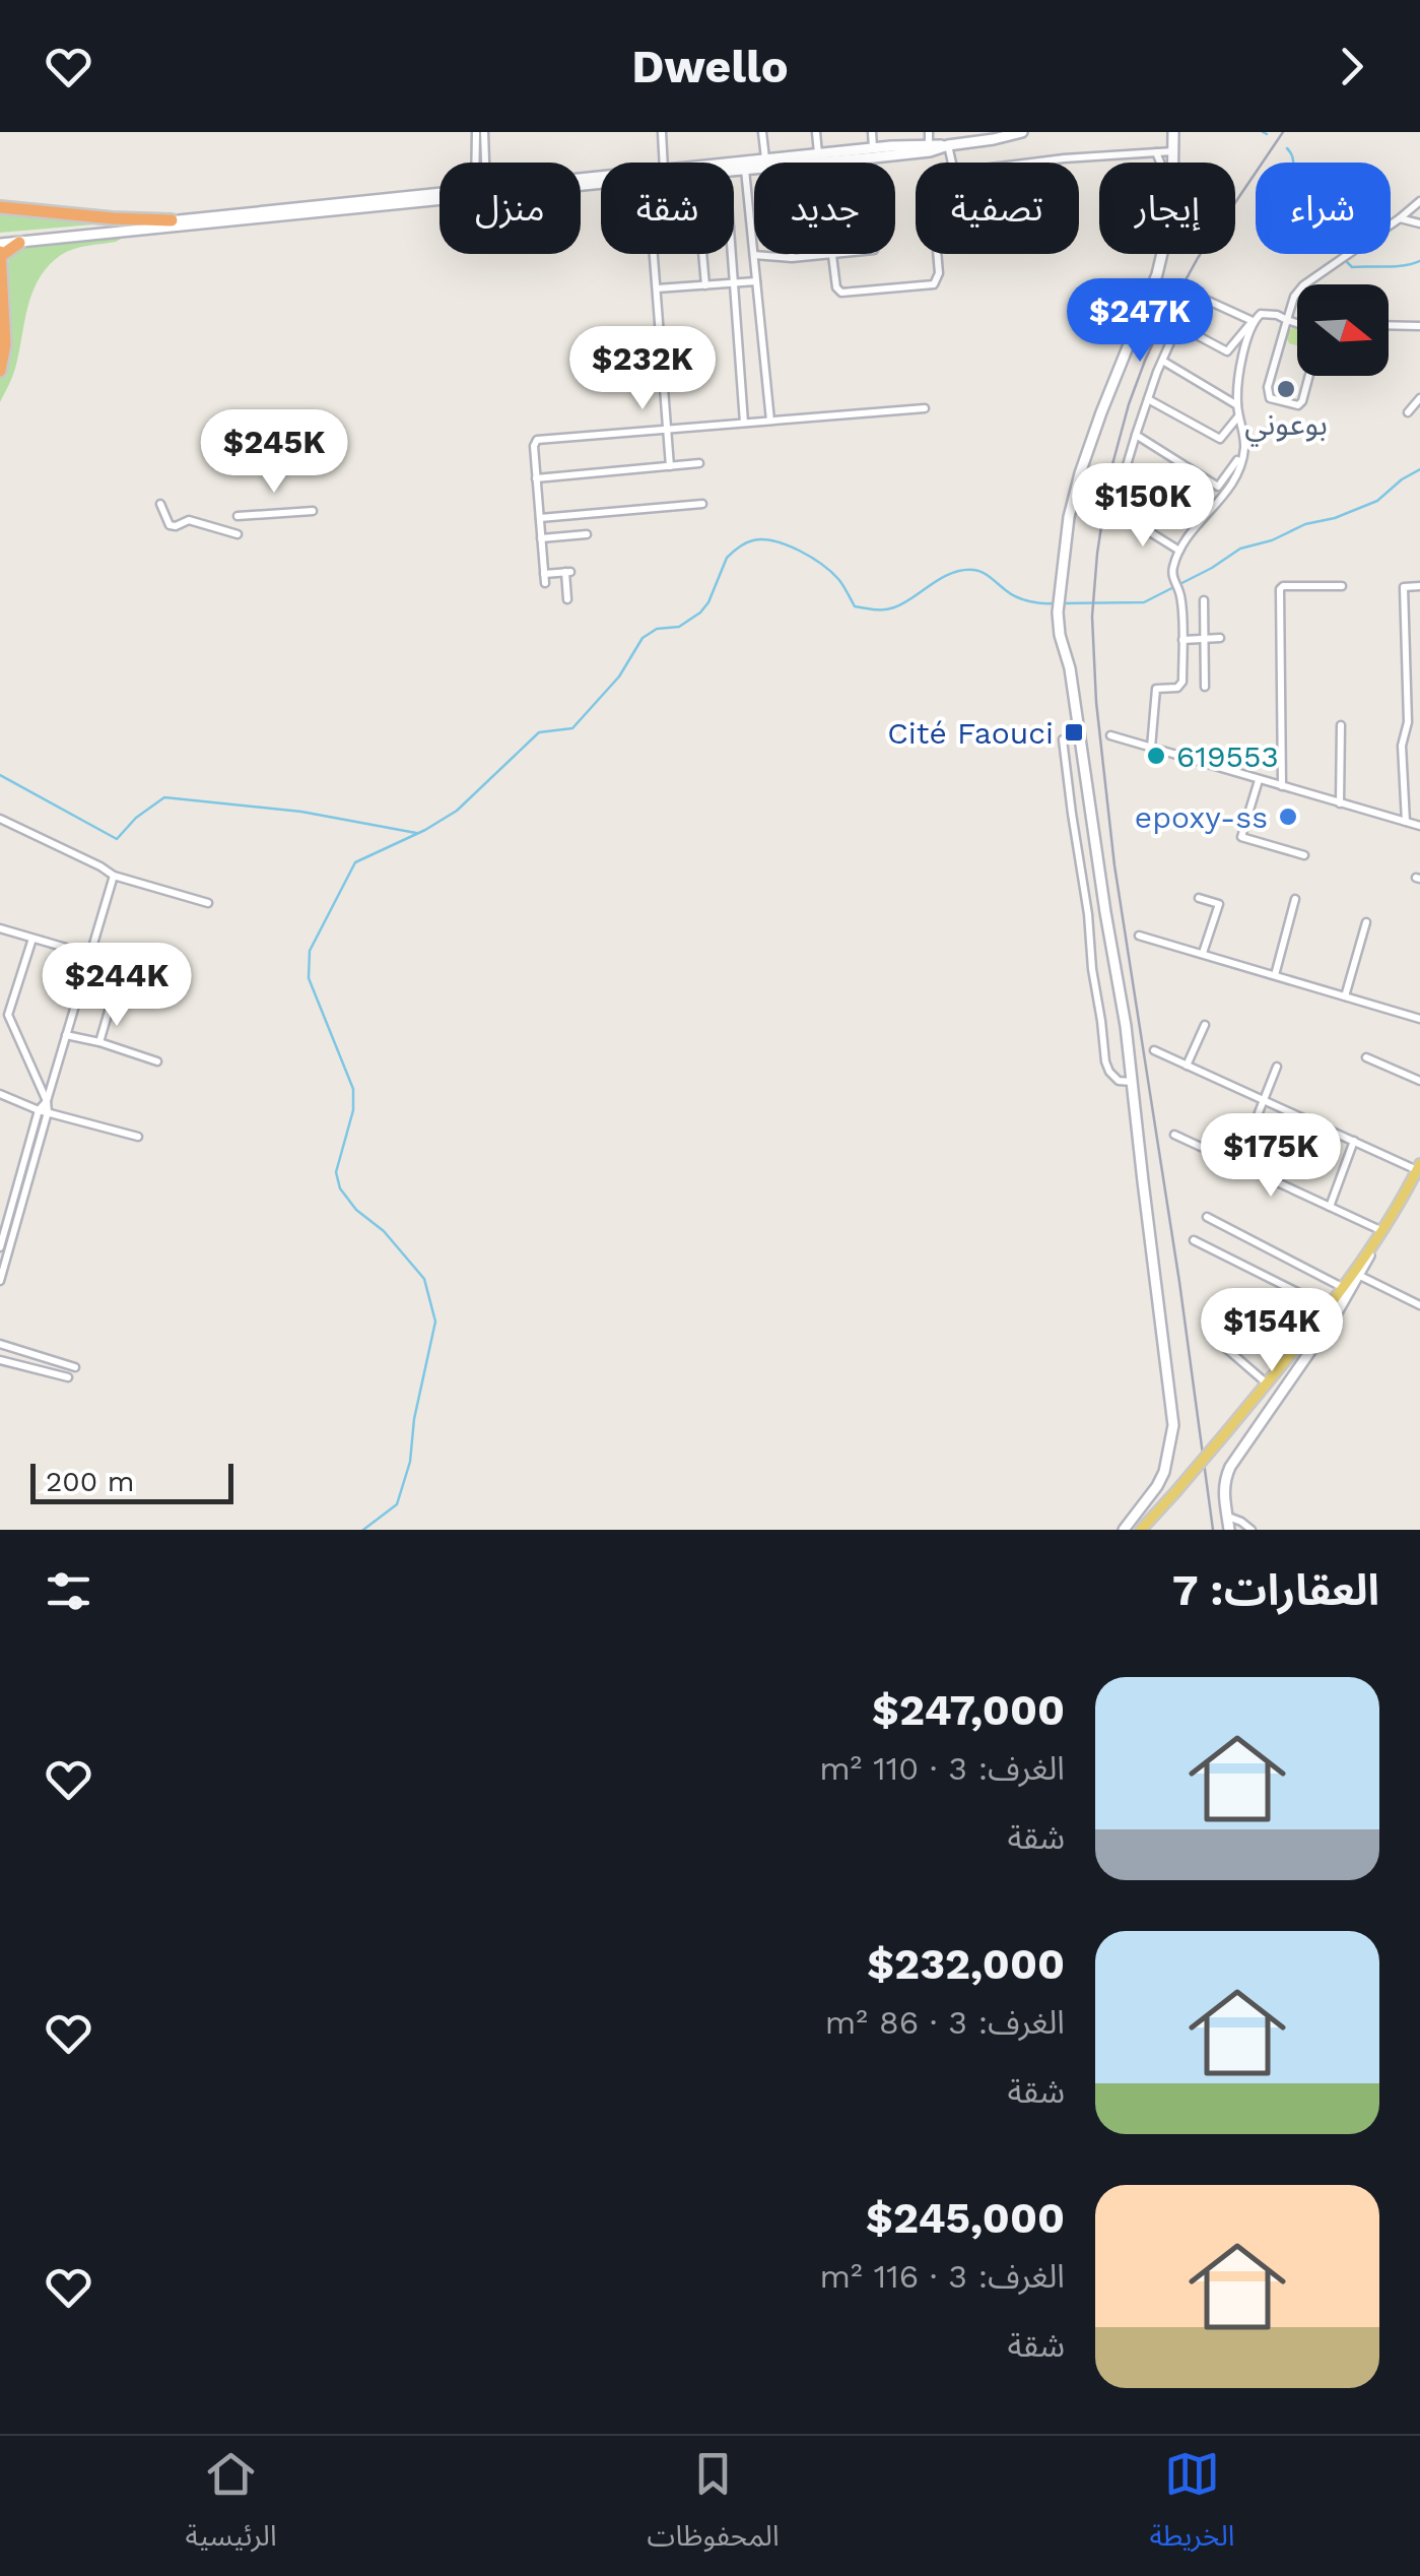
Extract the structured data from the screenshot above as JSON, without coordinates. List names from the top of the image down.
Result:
{
  "places": {
    "other": ["بوعوني", "619553", "epoxy-ss"],
    "transit": ["Cité Faouci"]
  },
  "scale_bar": "200 m",
  "north": "right",
  "page": {
    "header": "Dwello",
    "chip": [
      "شراء",
      "إيجار",
      "تصفية",
      "جديد",
      "شقة",
      "منزل"
    ],
    "price": [
      "$247K",
      "$232K",
      "$245K",
      "$150K",
      "$244K",
      "$175K",
      "$154K"
    ],
    "scale": "200 m",
    "heading": "العقارات: 7",
    "list": [
      {
        "name": "$247,000",
        "note": "الغرف: 3 · 110 m² · شقة"
      },
      {
        "name": "$232,000",
        "note": "الغرف: 3 · 86 m² · شقة"
      },
      {
        "name": "$245,000",
        "note": "الغرف: 3 · 116 m² · شقة"
      }
    ],
    "tabs": ["الخريطة", "المحفوظات", "الرئيسية"]
  }
}
